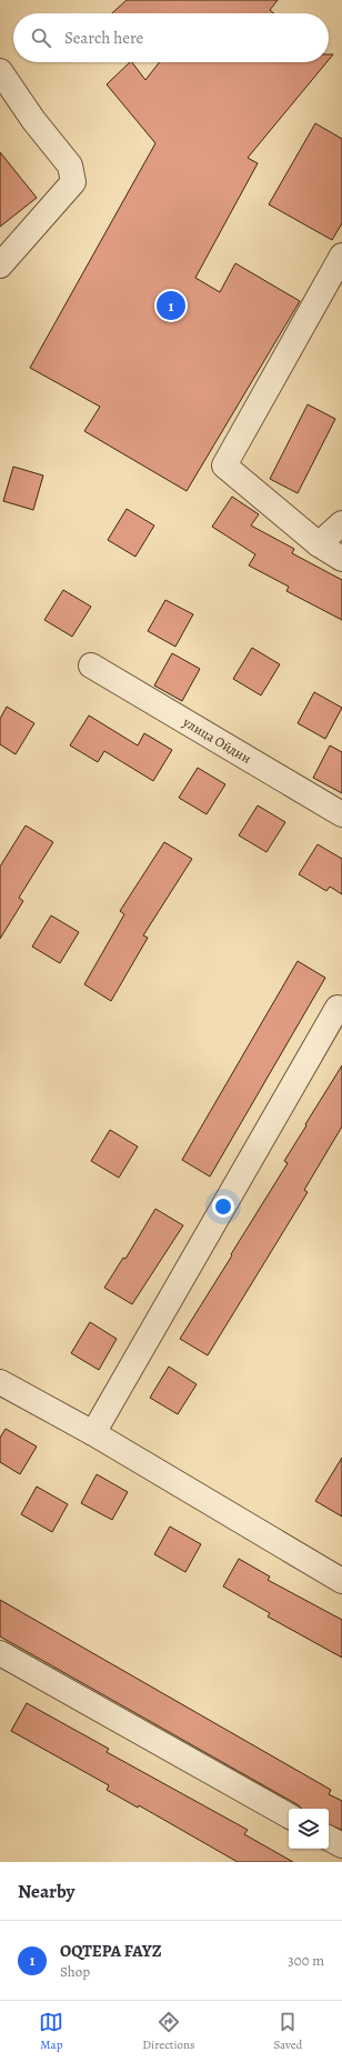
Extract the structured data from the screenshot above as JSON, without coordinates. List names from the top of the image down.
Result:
{
  "streets": {
    "street": ["улица Ойдин"]
  },
  "page": {
    "search": "Search here",
    "pins": "1",
    "heading": "Nearby",
    "list": [
      {
        "mark": "1",
        "name": "OQTEPA FAYZ",
        "note": "Shop",
        "value": "300 m"
      }
    ],
    "nav": ["Map", "Directions", "Saved"]
  }
}
